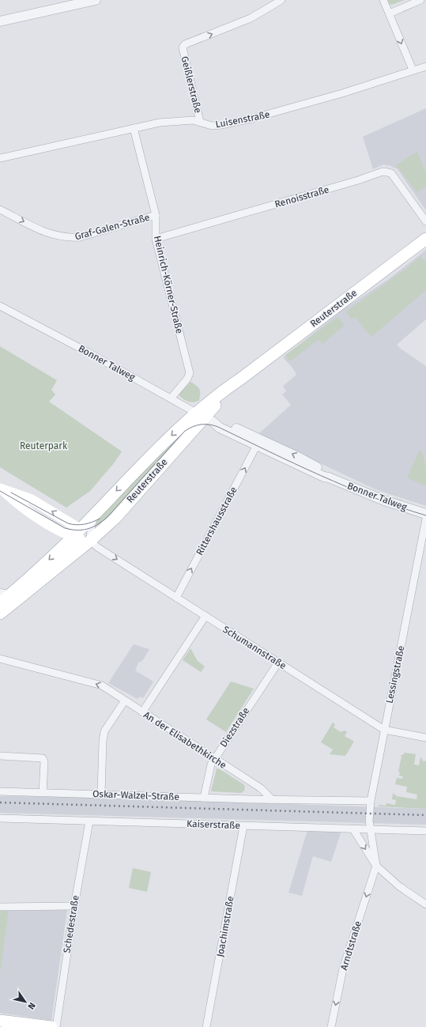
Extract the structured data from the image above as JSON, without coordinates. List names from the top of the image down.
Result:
{
  "streets": {
    "main road": ["Reuterstraße"],
    "street": [
      "Geißlerstraße",
      "Luisenstraße",
      "Renoisstraße",
      "Graf-Galen-Straße",
      "Heinrich-Körner-Straße",
      "Bonner Talweg",
      "Rittershausstraße",
      "Schumannstraße",
      "Lessingstraße",
      "Diezstraße",
      "An der Elisabethkirche",
      "Oskar-Walzel-Straße",
      "Kaiserstraße",
      "Schedestraße",
      "Joachimstraße",
      "Arndtstraße"
    ]
  },
  "crossings": [
    ["Geißlerstraße", "Luisenstraße"],
    ["Luisenstraße", "Heinrich-Körner-Straße"],
    ["Renoisstraße", "Heinrich-Körner-Straße"],
    ["Graf-Galen-Straße", "Heinrich-Körner-Straße"],
    ["Heinrich-Körner-Straße", "Bonner Talweg"],
    ["Reuterstraße", "Bonner Talweg"],
    ["Reuterstraße", "Schumannstraße"],
    ["Bonner Talweg", "Rittershausstraße"],
    ["Rittershausstraße", "Schumannstraße"],
    ["Schumannstraße", "Lessingstraße"],
    ["Schumannstraße", "Diezstraße"],
    ["Lessingstraße", "Kaiserstraße"],
    ["Lessingstraße", "Arndtstraße"],
    ["Diezstraße", "An der Elisabethkirche"],
    ["Diezstraße", "Oskar-Walzel-Straße"],
    ["An der Elisabethkirche", "Oskar-Walzel-Straße"],
    ["Kaiserstraße", "Schedestraße"],
    ["Kaiserstraße", "Joachimstraße"]
  ],
  "one_way": [
    "Graf-Galen-Straße",
    "Rittershausstraße",
    "An der Elisabethkirche",
    "Arndtstraße"
  ],
  "parks": ["Reuterpark"],
  "north": "bottom right"
}
